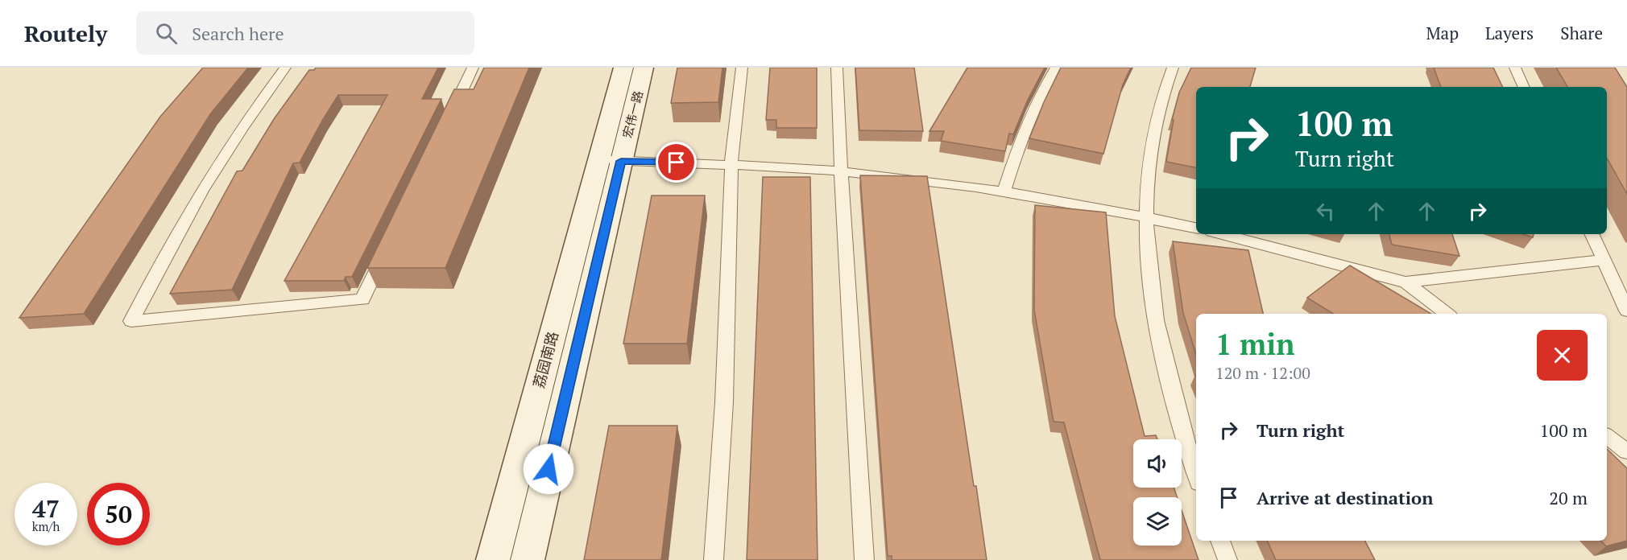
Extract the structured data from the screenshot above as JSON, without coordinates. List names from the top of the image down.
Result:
{
  "streets": {
    "main road": ["宏伟一路", "荔园南路"]
  },
  "crossings": [
    ["宏伟一路", "荔园南路"]
  ],
  "page": {
    "header": "Routely",
    "search": "Search here",
    "nav": ["Map", "Layers", "Share"],
    "turn": ["100 m", "Turn right"],
    "heading": ["1 min", "120 m · 12:00"],
    "list": [
      {
        "name": "Turn right",
        "value": "100 m"
      },
      {
        "name": "Arrive at destination",
        "value": "20 m"
      }
    ],
    "speed": "47 km/h",
    "limit": "50"
  }
}
